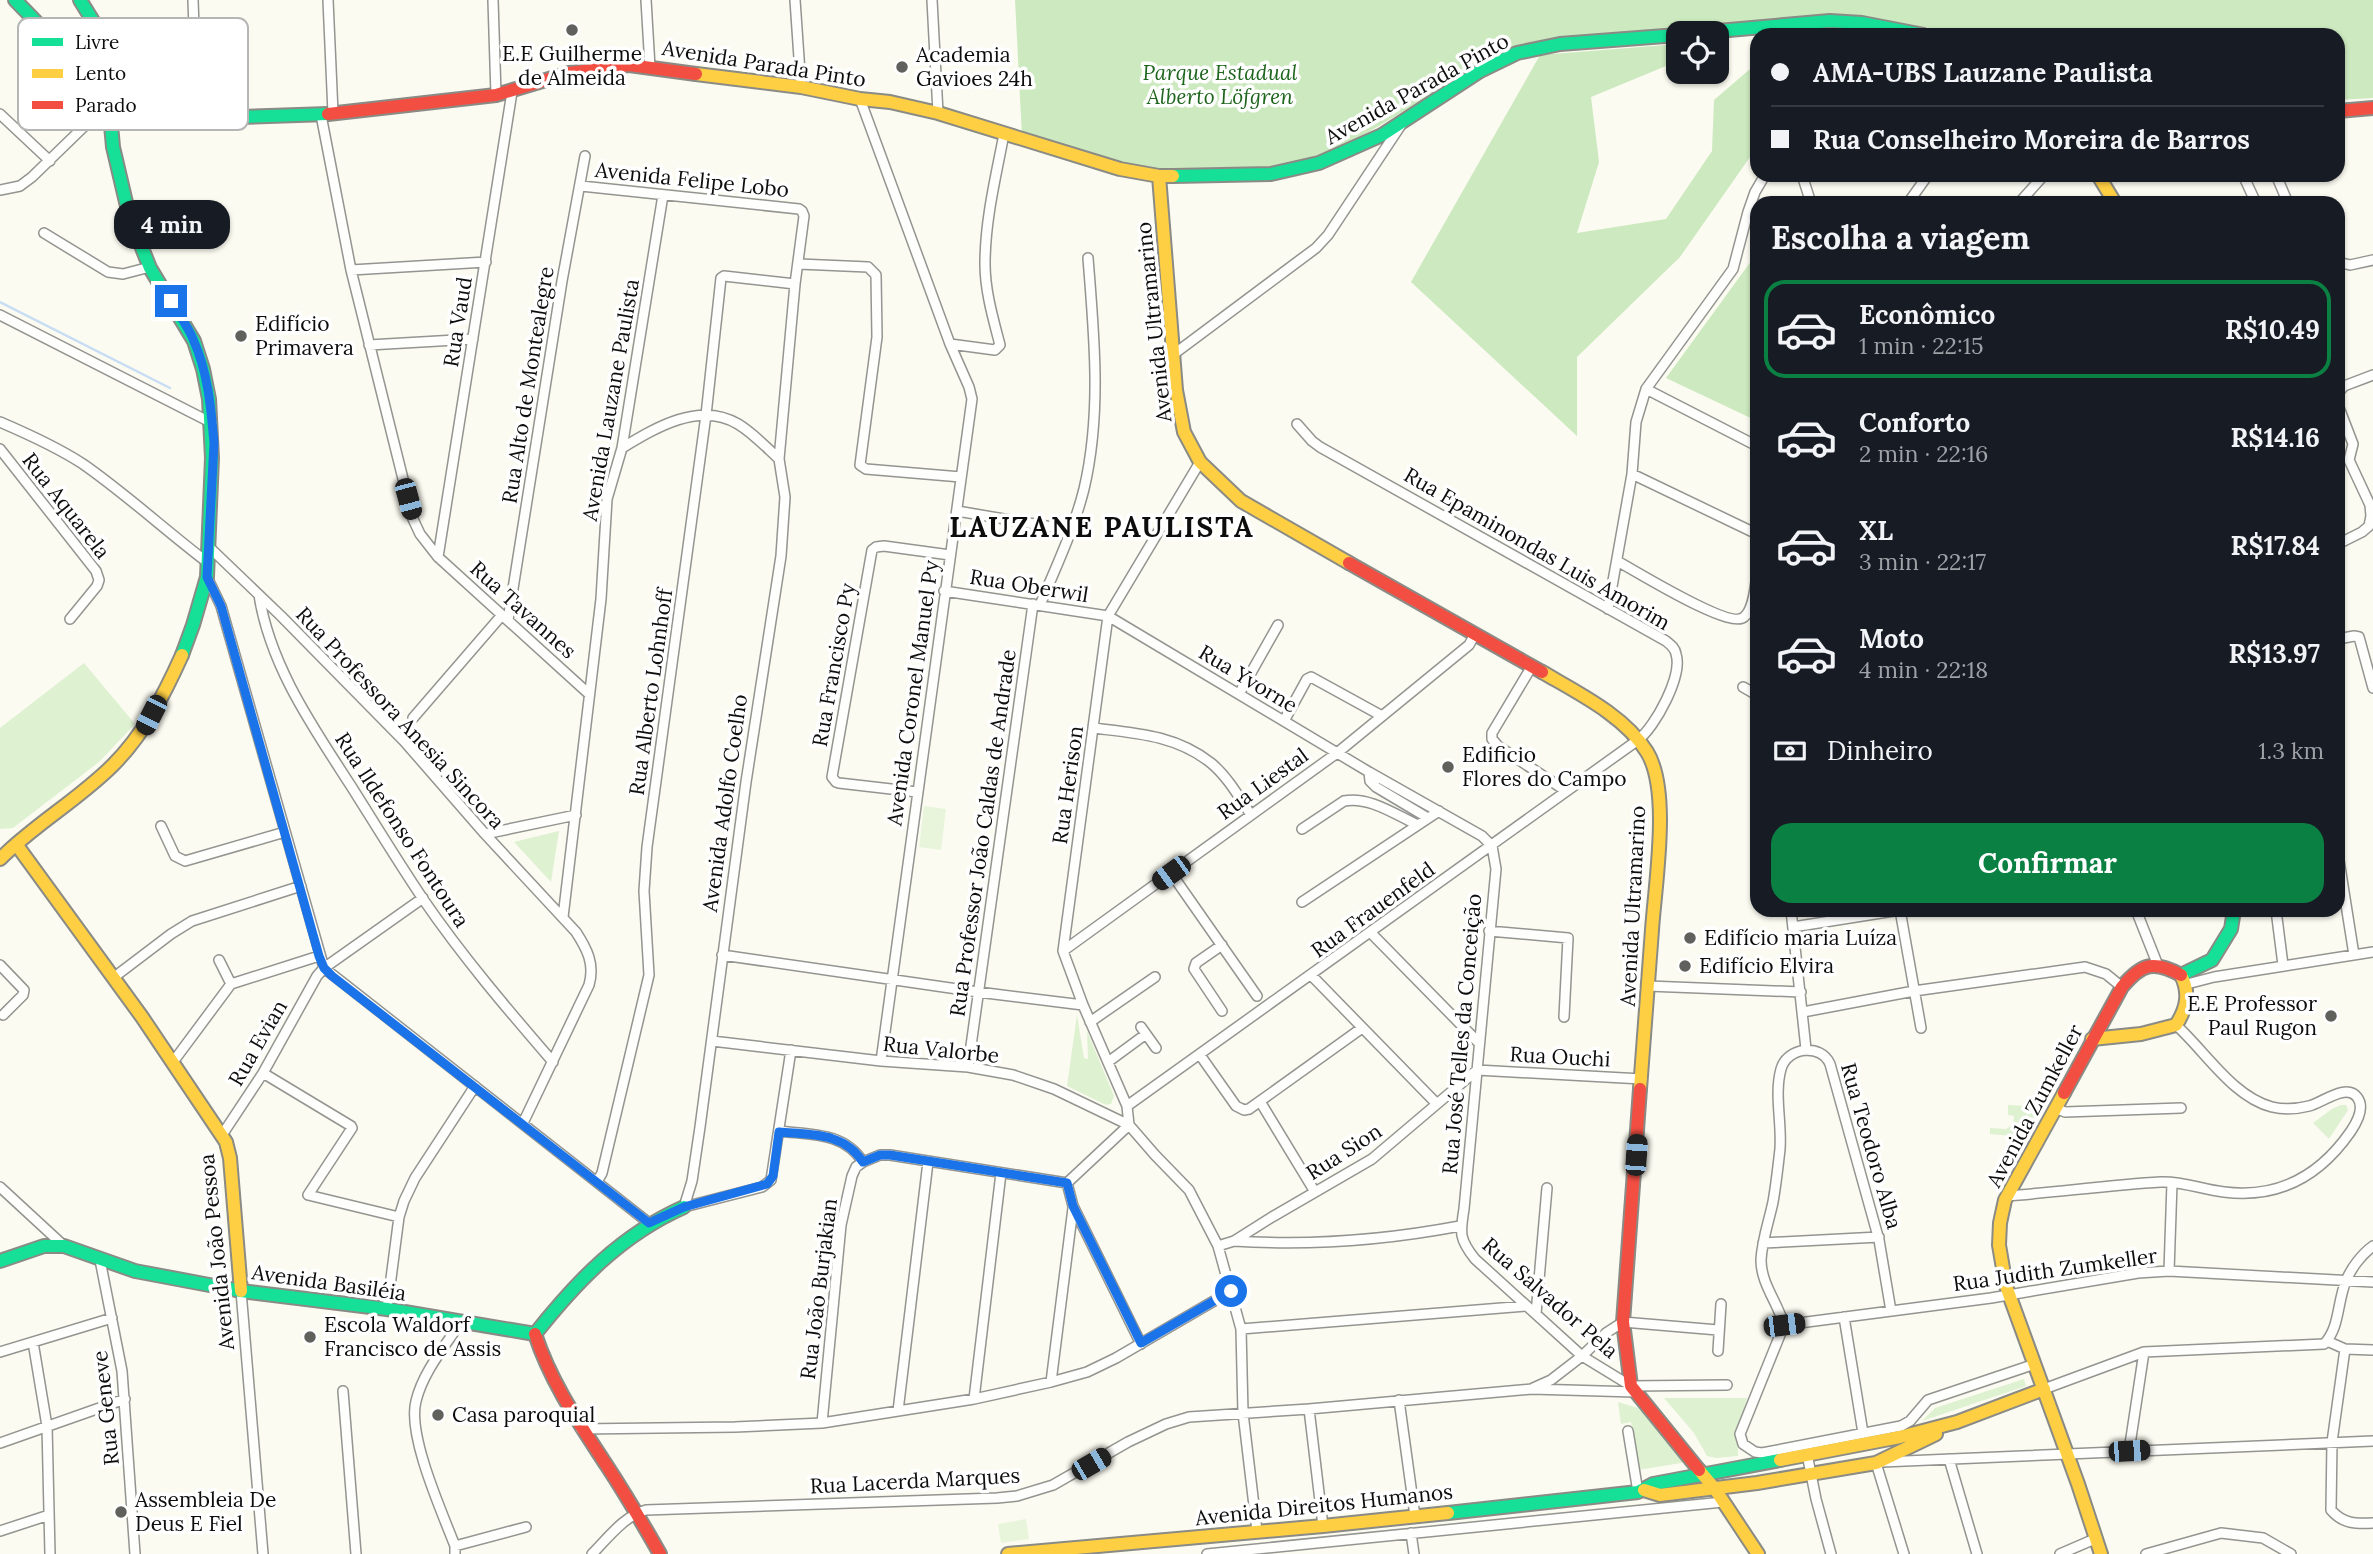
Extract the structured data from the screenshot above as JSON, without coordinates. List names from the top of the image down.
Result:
{
  "streets": {
    "main road": [
      "Avenida Parada Pinto",
      "Avenida Ultramarino",
      "Avenida Zumkeller",
      "Avenida João Pessoa",
      "Avenida Basiléia",
      "Avenida Direitos Humanos"
    ],
    "street": [
      "Avenida Felipe Lobo",
      "Rua Vaud",
      "Rua Alto de Montealegre",
      "Avenida Lauzane Paulista",
      "Rua Aquarela",
      "Rua Epaminondas Luis Amorim",
      "Rua Oberwil",
      "Rua Tavannes",
      "Rua Francisco Py",
      "Rua Yvorne",
      "Rua Alberto Lohnhoff",
      "Avenida Coronel Manuel Py",
      "Rua Professora Anesia Sincora",
      "Rua Liestal",
      "Rua Herison",
      "Avenida Adolfo Coelho",
      "Rua Ildefonso Fontoura",
      "Rua Professor João Caldas de Andrade",
      "Rua Frauenfeld",
      "Rua José Telles da Conceição",
      "Rua Evian",
      "Rua Valorbe",
      "Rua Ouchi",
      "Rua Teodoro Alba",
      "Rua Sion",
      "Rua Judith Zumkeller",
      "Rua João Burjakian",
      "Rua Salvador Pela",
      "Rua Geneve",
      "Rua Lacerda Marques"
    ]
  },
  "crossings": [
    ["Avenida Parada Pinto", "Rua Vaud"],
    ["Avenida Parada Pinto", "Avenida Ultramarino"],
    ["Avenida Parada Pinto", "Rua Tavannes"],
    ["Avenida Parada Pinto", "Avenida Coronel Manuel Py"],
    ["Avenida Felipe Lobo", "Rua Alto de Montealegre"],
    ["Avenida Felipe Lobo", "Avenida Lauzane Paulista"],
    ["Avenida Felipe Lobo", "Avenida Adolfo Coelho"],
    ["Rua Vaud", "Rua Tavannes"],
    ["Avenida Ultramarino", "Rua Epaminondas Luis Amorim"],
    ["Avenida Ultramarino", "Rua Liestal"],
    ["Avenida Ultramarino", "Rua Herison"],
    ["Avenida Ultramarino", "Rua Frauenfeld"],
    ["Avenida Ultramarino", "Rua Ouchi"],
    ["Avenida Ultramarino", "Rua Salvador Pela"],
    ["Avenida Ultramarino", "Rua Lacerda Marques"],
    ["Rua Alto de Montealegre", "Rua Tavannes"],
    ["Avenida Lauzane Paulista", "Rua Tavannes"],
    ["Rua Epaminondas Luis Amorim", "Rua Frauenfeld"],
    ["Rua Oberwil", "Rua Yvorne"],
    ["Rua Oberwil", "Avenida Coronel Manuel Py"],
    ["Rua Oberwil", "Rua Herison"],
    ["Rua Oberwil", "Rua Professor João Caldas de Andrade"],
    ["Rua Francisco Py", "Avenida Coronel Manuel Py"],
    ["Rua Yvorne", "Rua Liestal"],
    ["Rua Yvorne", "Rua Herison"],
    ["Rua Yvorne", "Rua Frauenfeld"],
    ["Rua Yvorne", "Rua José Telles da Conceição"],
    ["Rua Alberto Lohnhoff", "Avenida Adolfo Coelho"],
    ["Avenida Coronel Manuel Py", "Rua Valorbe"],
    ["Rua Professora Anesia Sincora", "Rua Ildefonso Fontoura"],
    ["Rua Liestal", "Rua Herison"],
    ["Rua Herison", "Rua Frauenfeld"],
    ["Rua Herison", "Rua Valorbe"],
    ["Avenida Adolfo Coelho", "Rua Valorbe"],
    ["Rua Professor João Caldas de Andrade", "Rua Valorbe"],
    ["Rua Frauenfeld", "Rua José Telles da Conceição"],
    ["Rua José Telles da Conceição", "Rua Ouchi"],
    ["Rua José Telles da Conceição", "Rua Sion"],
    ["Rua José Telles da Conceição", "Rua Salvador Pela"],
    ["Rua Evian", "Avenida João Pessoa"],
    ["Rua Valorbe", "Rua Sion"],
    ["Rua Valorbe", "Rua Lacerda Marques"],
    ["Rua Valorbe", "Avenida Direitos Humanos"],
    ["Rua Ouchi", "Rua Sion"],
    ["Avenida Zumkeller", "Rua Judith Zumkeller"],
    ["Avenida Zumkeller", "Avenida Direitos Humanos"],
    ["Rua Teodoro Alba", "Rua Judith Zumkeller"],
    ["Avenida João Pessoa", "Avenida Basiléia"],
    ["Avenida Basiléia", "Rua Geneve"],
    ["Rua Salvador Pela", "Rua Lacerda Marques"]
  ],
  "districts": ["LAUZANE PAULISTA"],
  "parks": ["Parque Estadual Alberto Löfgren"],
  "places": [
    "E.E Guilherme de Almeida",
    "Academia Gavioes 24h",
    "Edifício Primavera",
    "Edificio Flores do Campo",
    "Edifício maria Luíza",
    "Edifício Elvira",
    "E.E Professor Paul Rugon",
    "Escola Waldorf Francisco de Assis",
    "Casa paroquial",
    "Assembleia De Deus E Fiel"
  ],
  "legend": ["Livre", "Lento", "Parado"],
  "page": {
    "banner": ["AMA-UBS Lauzane Paulista", "Rua Conselheiro Moreira de Barros"],
    "heading": "Escolha a viagem",
    "bubble": "4 min",
    "list": [
      {
        "name": "Econômico",
        "note": "1 min · 22:15",
        "value": "R$10.49"
      },
      {
        "name": "Conforto",
        "note": "2 min · 22:16",
        "value": "R$14.16"
      },
      {
        "name": "XL",
        "note": "3 min · 22:17",
        "value": "R$17.84"
      },
      {
        "name": "Moto",
        "note": "4 min · 22:18",
        "value": "R$13.97"
      }
    ],
    "pay": ["Dinheiro", "1.3 km"],
    "buttons": "Confirmar"
  }
}
